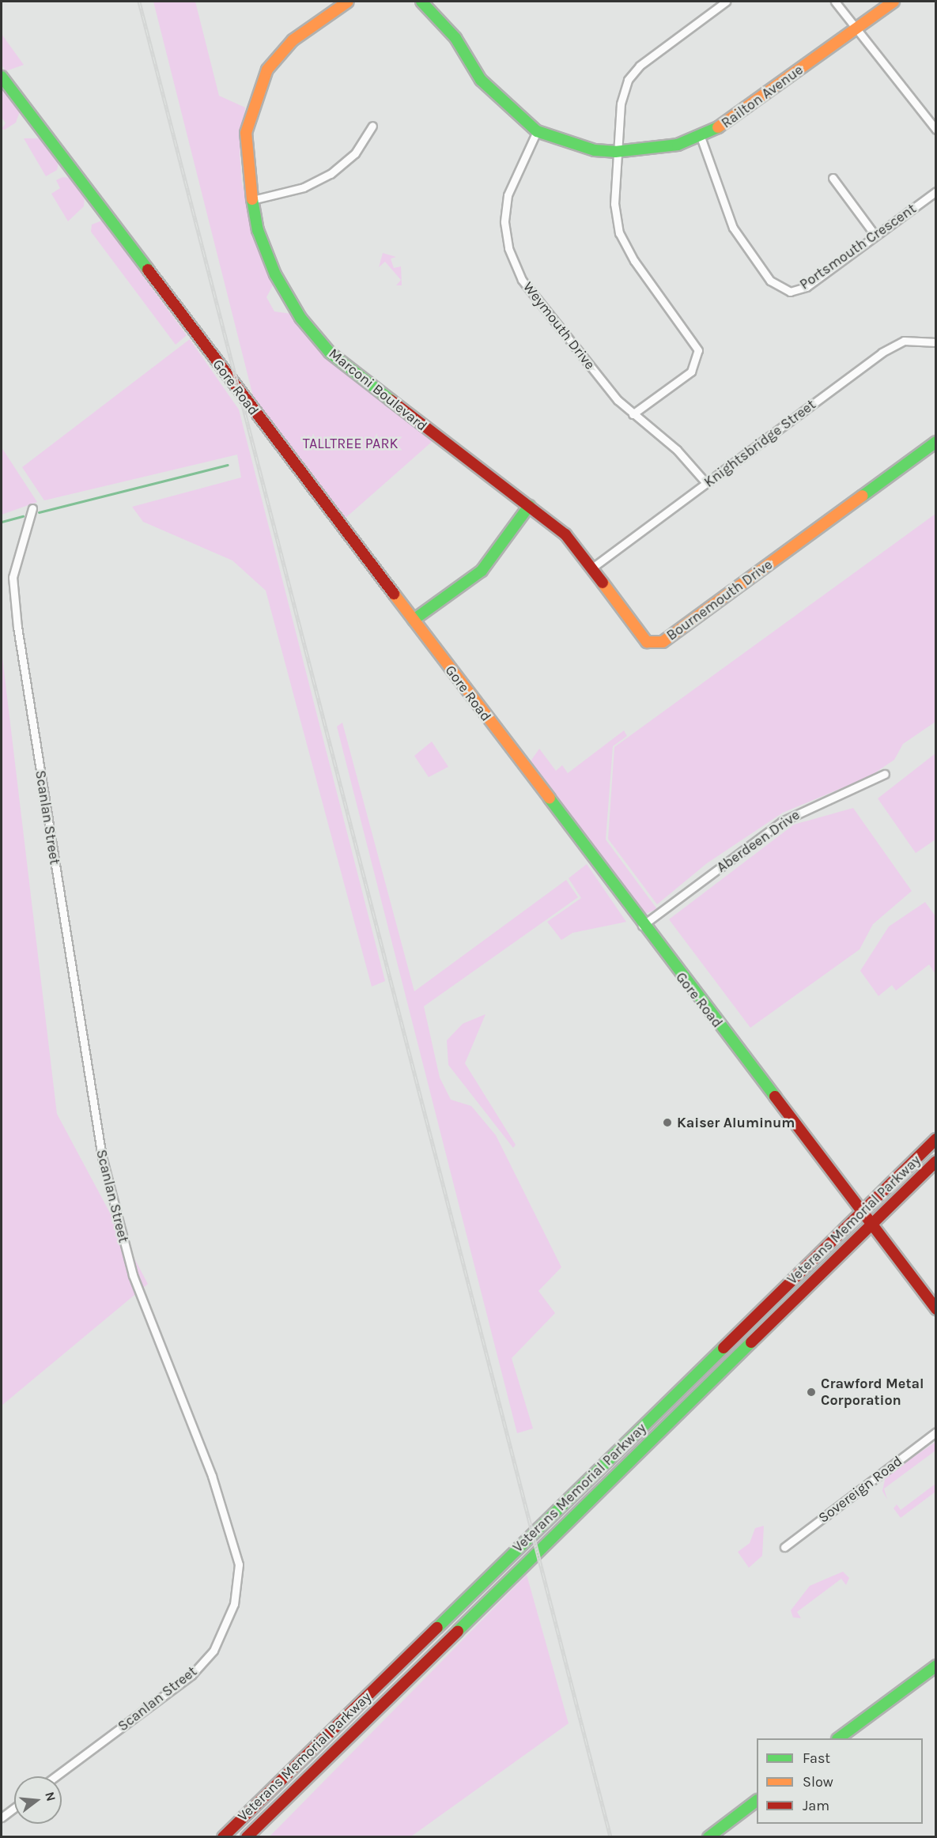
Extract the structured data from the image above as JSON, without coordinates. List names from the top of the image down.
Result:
{
  "streets": {
    "main road": [
      "Railton Avenue",
      "Gore Road",
      "Marconi Boulevard",
      "Bournemouth Drive",
      "Veterans Memorial Parkway"
    ],
    "street": [
      "Portsmouth Crescent",
      "Weymouth Drive",
      "Knightsbridge Street",
      "Scanlan Street",
      "Aberdeen Drive",
      "Sovereign Road"
    ]
  },
  "crossings": [
    ["Railton Avenue", "Portsmouth Crescent"],
    ["Railton Avenue", "Weymouth Drive"],
    ["Weymouth Drive", "Knightsbridge Street"],
    ["Gore Road", "Aberdeen Drive"],
    ["Gore Road", "Veterans Memorial Parkway"],
    ["Marconi Boulevard", "Bournemouth Drive"],
    ["Knightsbridge Street", "Bournemouth Drive"]
  ],
  "parks": ["TALLTREE PARK"],
  "places": ["Kaiser Aluminum", "Crawford Metal Corporation"],
  "legend": ["Fast", "Slow", "Jam"],
  "north": "right"
}
